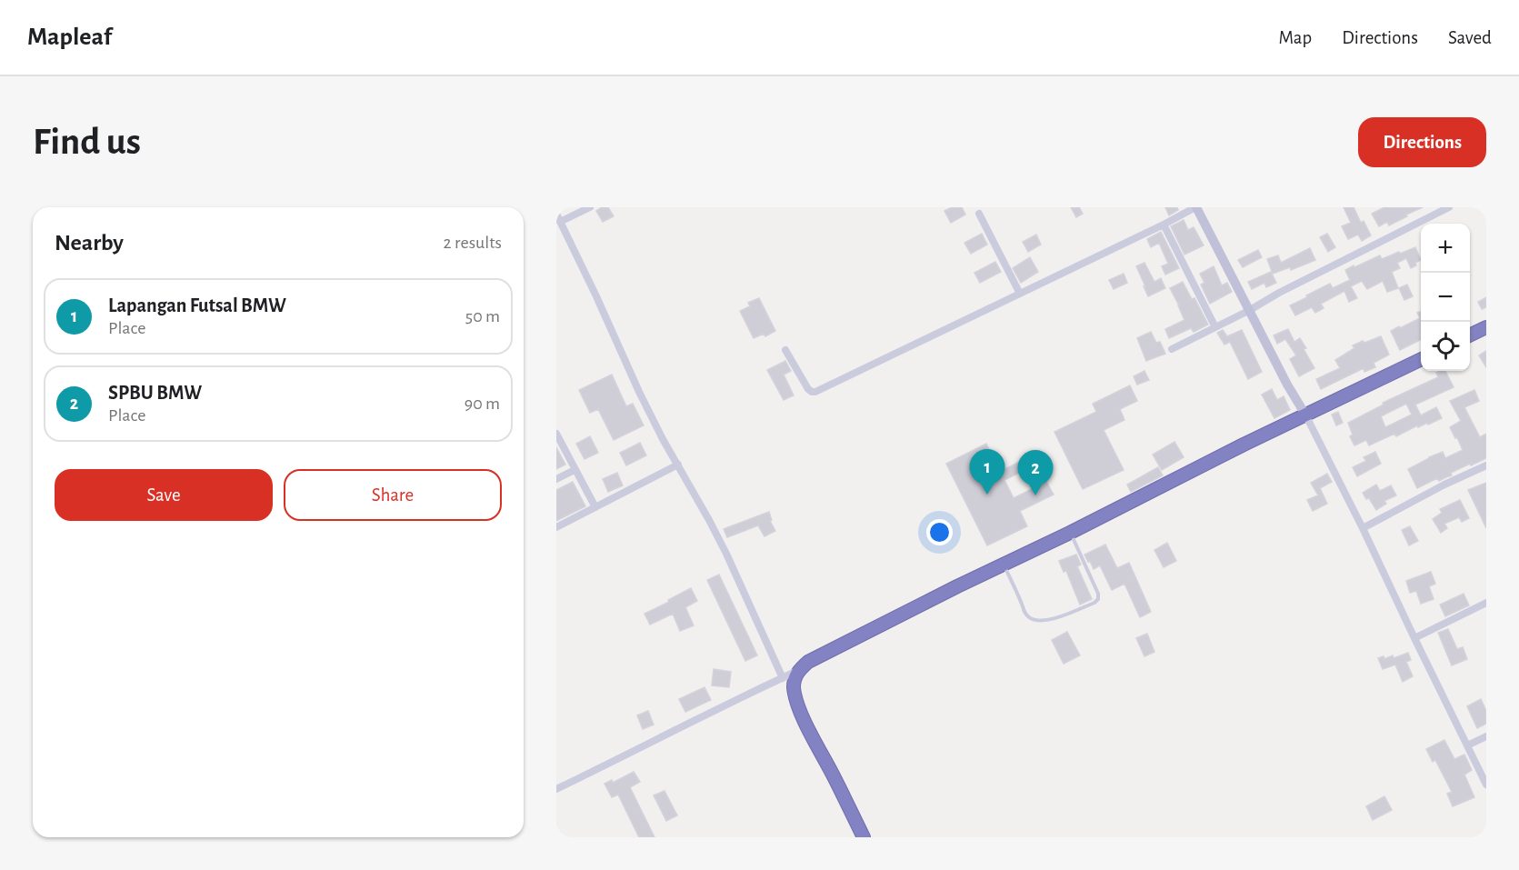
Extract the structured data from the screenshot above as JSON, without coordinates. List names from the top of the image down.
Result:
{
  "page": {
    "header": "Mapleaf",
    "nav": ["Map", "Directions", "Saved"],
    "buttons": [
      "Directions",
      ["Save", "Share"]
    ],
    "title": "Find us",
    "heading": ["Nearby", "2 results"],
    "map_buttons": ["+", "−"],
    "list": [
      {
        "mark": "1",
        "name": "Lapangan Futsal BMW",
        "note": "Place",
        "value": "50 m"
      },
      {
        "mark": "2",
        "name": "SPBU BMW",
        "note": "Place",
        "value": "90 m"
      }
    ],
    "pins": ["1", "2"]
  }
}
